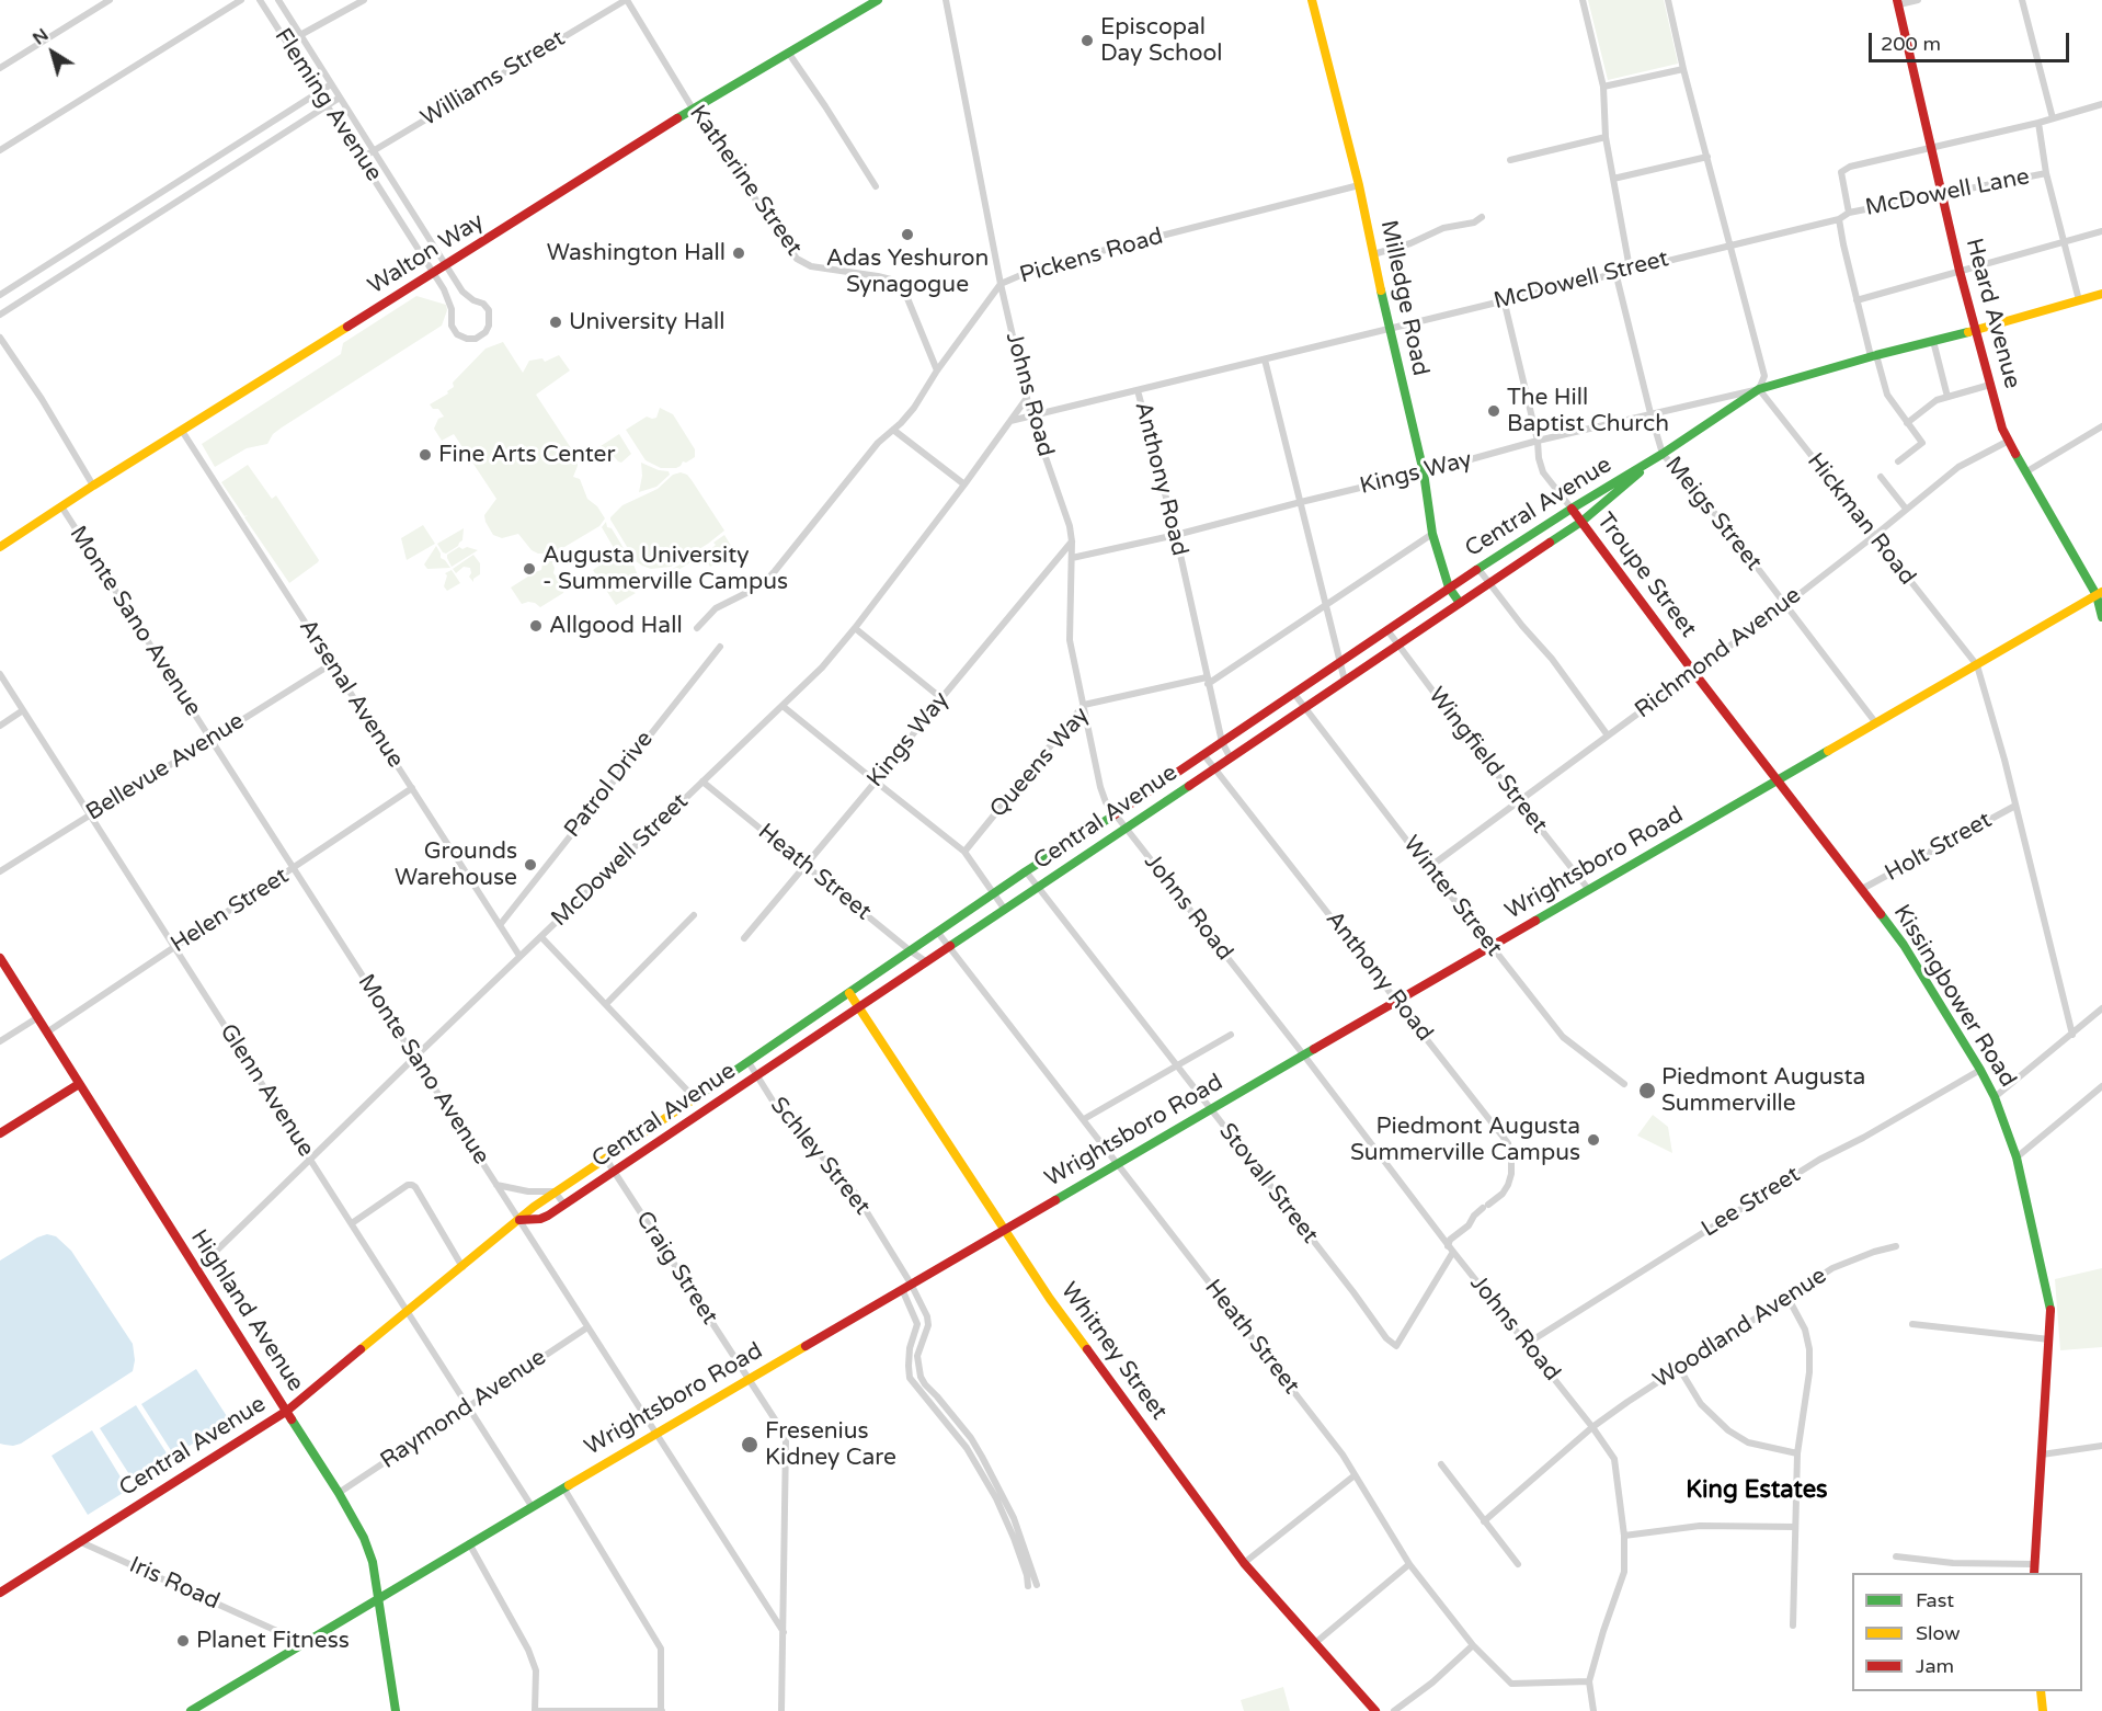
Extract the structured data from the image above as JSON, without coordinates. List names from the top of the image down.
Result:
{
  "streets": {
    "main road": [
      "Walton Way",
      "Milledge Road",
      "Heard Avenue",
      "Central Avenue",
      "Troupe Street",
      "Wrightsboro Road",
      "Kissingbower Road",
      "Highland Avenue",
      "Whitney Street"
    ],
    "street": [
      "Williams Street",
      "Fleming Avenue",
      "Katherine Street",
      "McDowell Lane",
      "Pickens Road",
      "McDowell Street",
      "Johns Road",
      "Kings Way",
      "Anthony Road",
      "Meigs Street",
      "Hickman Road",
      "Monte Sano Avenue",
      "Richmond Avenue",
      "Arsenal Avenue",
      "Wingfield Street",
      "Queens Way",
      "Bellevue Avenue",
      "Patrol Drive",
      "Holt Street",
      "Heath Street",
      "Winter Street",
      "Helen Street",
      "Glenn Avenue",
      "Schley Street",
      "Stovall Street",
      "Lee Street",
      "Craig Street",
      "Woodland Avenue",
      "Raymond Avenue",
      "Iris Road"
    ]
  },
  "crossings": [
    ["Williams Street", "Fleming Avenue"],
    ["Williams Street", "Katherine Street"],
    ["Fleming Avenue", "Walton Way"],
    ["Katherine Street", "Walton Way"],
    ["Katherine Street", "Pickens Road"],
    ["McDowell Lane", "McDowell Street"],
    ["McDowell Lane", "Heard Avenue"],
    ["Walton Way", "Monte Sano Avenue"],
    ["Walton Way", "Arsenal Avenue"],
    ["Pickens Road", "Milledge Road"],
    ["Pickens Road", "Johns Road"],
    ["McDowell Street", "Milledge Road"],
    ["McDowell Street", "Johns Road"],
    ["McDowell Street", "Anthony Road"],
    ["McDowell Street", "Meigs Street"],
    ["McDowell Street", "Troupe Street"],
    ["McDowell Street", "Monte Sano Avenue"],
    ["McDowell Street", "Arsenal Avenue"],
    ["McDowell Street", "Heath Street"],
    ["McDowell Street", "Glenn Avenue"],
    ["McDowell Street", "Highland Avenue"],
    ["Milledge Road", "Kings Way"],
    ["Milledge Road", "Central Avenue"],
    ["Milledge Road", "Queens Way"],
    ["Heard Avenue", "Central Avenue"],
    ["Heard Avenue", "Richmond Avenue"],
    ["Heard Avenue", "Wrightsboro Road"],
    ["Johns Road", "Kings Way"],
    ["Johns Road", "Anthony Road"],
    ["Johns Road", "Central Avenue"],
    ["Johns Road", "Queens Way"],
    ["Johns Road", "Wrightsboro Road"],
    ["Johns Road", "Heath Street"],
    ["Johns Road", "Stovall Street"],
    ["Johns Road", "Lee Street"],
    ["Johns Road", "Woodland Avenue"],
    ["Kings Way", "Anthony Road"],
    ["Kings Way", "Central Avenue"],
    ["Kings Way", "Meigs Street"],
    ["Kings Way", "Hickman Road"],
    ["Kings Way", "Troupe Street"],
    ["Kings Way", "Heath Street"],
    ["Anthony Road", "Central Avenue"],
    ["Anthony Road", "Queens Way"],
    ["Anthony Road", "Wrightsboro Road"],
    ["Anthony Road", "Stovall Street"],
    ["Central Avenue", "Meigs Street"],
    ["Central Avenue", "Hickman Road"],
    ["Central Avenue", "Troupe Street"],
    ["Central Avenue", "Monte Sano Avenue"],
    ["Central Avenue", "Wingfield Street"],
    ["Central Avenue", "Heath Street"],
    ["Central Avenue", "Winter Street"],
    ["Central Avenue", "Glenn Avenue"],
    ["Central Avenue", "Schley Street"],
    ["Central Avenue", "Stovall Street"],
    ["Central Avenue", "Craig Street"],
    ["Central Avenue", "Highland Avenue"],
    ["Central Avenue", "Whitney Street"],
    ["Central Avenue", "Iris Road"],
    ["Meigs Street", "Richmond Avenue"],
    ["Meigs Street", "Wrightsboro Road"],
    ["Hickman Road", "Richmond Avenue"],
    ["Hickman Road", "Holt Street"],
    ["Hickman Road", "Wrightsboro Road"],
    ["Troupe Street", "Richmond Avenue"],
    ["Troupe Street", "Wrightsboro Road"],
    ["Troupe Street", "Kissingbower Road"],
    ["Monte Sano Avenue", "Bellevue Avenue"],
    ["Monte Sano Avenue", "Wrightsboro Road"],
    ["Monte Sano Avenue", "Helen Street"],
    ["Monte Sano Avenue", "Craig Street"],
    ["Monte Sano Avenue", "Raymond Avenue"],
    ["Richmond Avenue", "Wingfield Street"],
    ["Richmond Avenue", "Winter Street"],
    ["Arsenal Avenue", "Bellevue Avenue"],
    ["Arsenal Avenue", "Patrol Drive"],
    ["Arsenal Avenue", "Helen Street"],
    ["Wingfield Street", "Wrightsboro Road"],
    ["Bellevue Avenue", "Glenn Avenue"],
    ["Holt Street", "Kissingbower Road"],
    ["Wrightsboro Road", "Heath Street"],
    ["Wrightsboro Road", "Winter Street"],
    ["Wrightsboro Road", "Kissingbower Road"],
    ["Wrightsboro Road", "Glenn Avenue"],
    ["Wrightsboro Road", "Schley Street"],
    ["Wrightsboro Road", "Stovall Street"],
    ["Wrightsboro Road", "Craig Street"],
    ["Wrightsboro Road", "Highland Avenue"],
    ["Wrightsboro Road", "Whitney Street"],
    ["Wrightsboro Road", "Iris Road"],
    ["Helen Street", "Glenn Avenue"],
    ["Helen Street", "Highland Avenue"],
    ["Kissingbower Road", "Lee Street"],
    ["Glenn Avenue", "Raymond Avenue"],
    ["Highland Avenue", "Raymond Avenue"]
  ],
  "districts": ["King Estates"],
  "places": [
    "Episcopal Day School",
    "Adas Yeshuron Synagogue",
    "Washington Hall",
    "University Hall",
    "The Hill Baptist Church",
    "Fine Arts Center",
    "Augusta University - Summerville Campus",
    "Allgood Hall",
    "Grounds Warehouse",
    "Piedmont Augusta Summerville",
    "Piedmont Augusta Summerville Campus",
    "Fresenius Kidney Care",
    "Planet Fitness"
  ],
  "legend": ["Fast", "Slow", "Jam"],
  "scale_bar": "200 m",
  "north": "top left"
}
